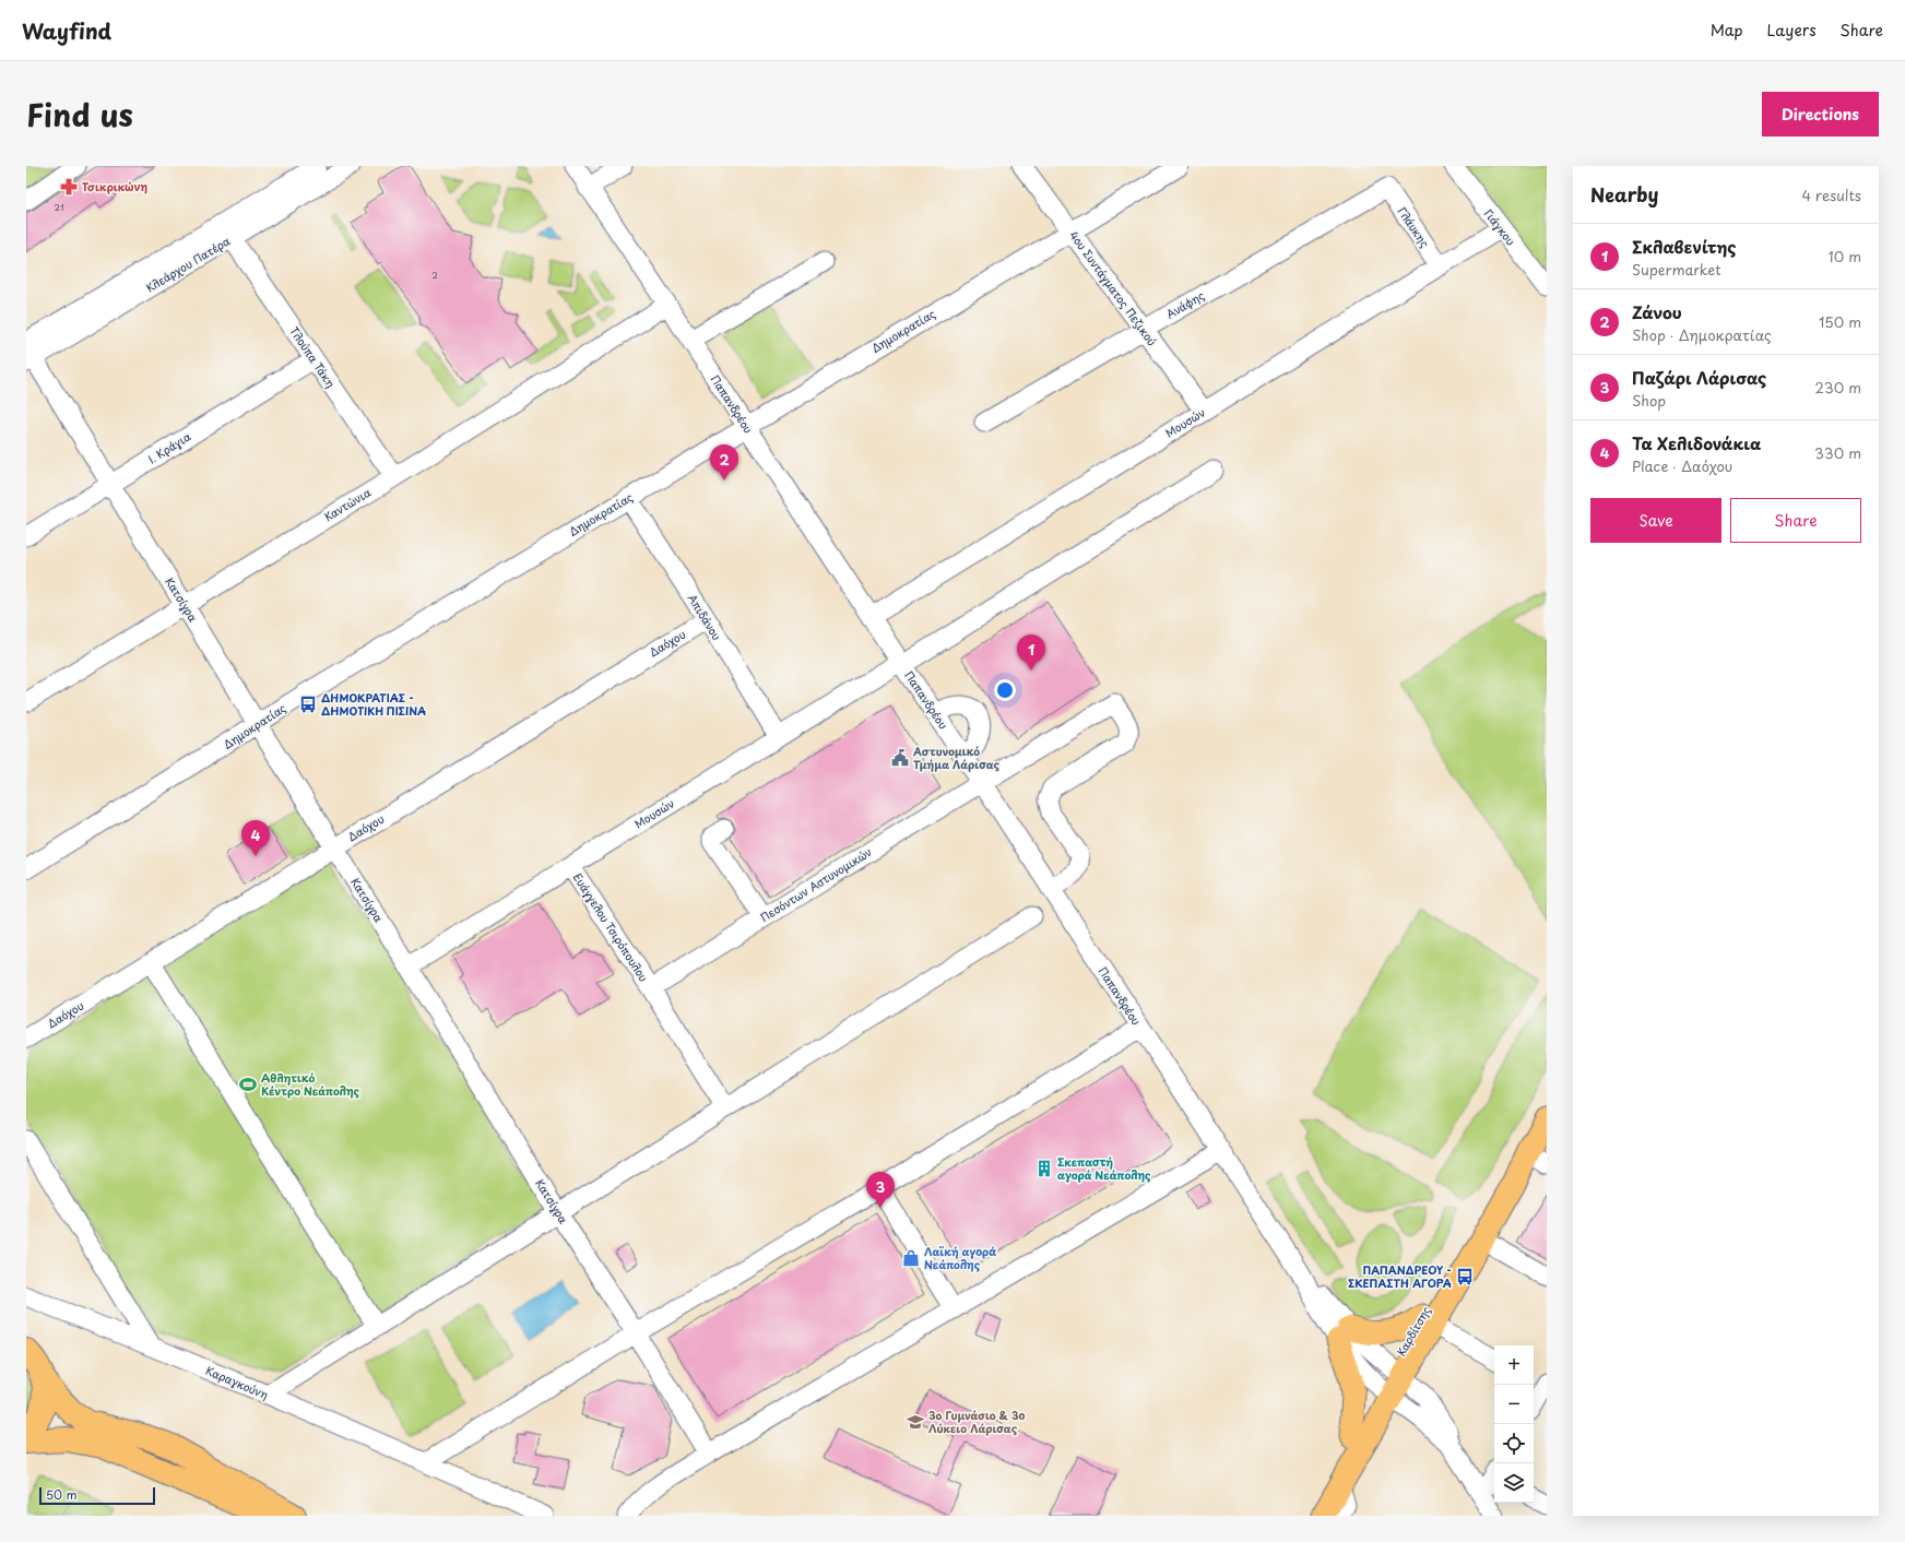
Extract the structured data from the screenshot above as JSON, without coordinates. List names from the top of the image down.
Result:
{
  "streets": {
    "main road": ["Καρδίτσης"],
    "street": [
      "Γλάυκης",
      "Γιάγκου",
      "Κλεάρχου Πατέρα",
      "4ου Συντάγματος Πεζικού",
      "Ανάφης",
      "Δημοκρατίας",
      "Τλούπα Τάκη",
      "Παπανδρέου",
      "Μουσών",
      "Ι. Κράγια",
      "Καντώνια",
      "Κατσίγρα",
      "Απιδάνου",
      "Δαόχου",
      "Πεσόντων Αστυνομικών",
      "Ευάγγελου Τσιρόπουλου",
      "Καραγκούνη"
    ]
  },
  "crossings": [
    ["Γλάυκης", "Ανάφης"],
    ["Γλάυκης", "Μουσών"],
    ["Γιάγκου", "Μουσών"],
    ["Κλεάρχου Πατέρα", "Τλούπα Τάκη"],
    ["Κλεάρχου Πατέρα", "Κατσίγρα"],
    ["4ου Συντάγματος Πεζικού", "Ανάφης"],
    ["4ου Συντάγματος Πεζικού", "Δημοκρατίας"],
    ["4ου Συντάγματος Πεζικού", "Μουσών"],
    ["Δημοκρατίας", "Παπανδρέου"],
    ["Δημοκρατίας", "Κατσίγρα"],
    ["Δημοκρατίας", "Απιδάνου"],
    ["Τλούπα Τάκη", "Ι. Κράγια"],
    ["Τλούπα Τάκη", "Καντώνια"],
    ["Παπανδρέου", "Μουσών"],
    ["Παπανδρέου", "Καντώνια"],
    ["Παπανδρέου", "Πεσόντων Αστυνομικών"],
    ["Μουσών", "Κατσίγρα"],
    ["Μουσών", "Απιδάνου"],
    ["Μουσών", "Ευάγγελου Τσιρόπουλου"],
    ["Ι. Κράγια", "Κατσίγρα"],
    ["Καντώνια", "Κατσίγρα"],
    ["Κατσίγρα", "Δαόχου"],
    ["Απιδάνου", "Δαόχου"],
    ["Πεσόντων Αστυνομικών", "Ευάγγελου Τσιρόπουλου"]
  ],
  "places": {
    "pharmacy": ["Τσικρικώνη"],
    "bus stop": ["ΔΗΜΟΚΡΑΤΙΑΣ - ΔΗΜΟΤΙΚΗ ΠΙΣΙΝΑ", "ΠΑΠΑΝΔΡΕΟΥ - ΣΚΕΠΑΣΤΗ ΑΓΟΡΑ"],
    "public building": ["Αστυνομικό Τμήμα Λάρισας"],
    "sports": ["Αθλητικό Κέντρο Νεάπολης"],
    "building": ["Σκεπαστή αγορά Νεάπολης"],
    "shop": ["Λαϊκή αγορά Νεάπολης"],
    "school or university": ["3ο Γυμνάσιο & 3ο Λύκειο Λάρισας"]
  },
  "house_numbers": ["21", "2"],
  "scale_bar": "50 m",
  "page": {
    "header": "Wayfind",
    "nav": ["Map", "Layers", "Share"],
    "title": "Find us",
    "buttons": [
      "Directions",
      ["Save", "Share"]
    ],
    "heading": ["Nearby", "4 results"],
    "list": [
      {
        "mark": "1",
        "name": "Σκλαβενίτης",
        "note": "Supermarket",
        "value": "10 m"
      },
      {
        "mark": "2",
        "name": "Ζάνου",
        "note": "Shop · Δημοκρατίας",
        "value": "150 m"
      },
      {
        "mark": "3",
        "name": "Παζάρι Λάρισας",
        "note": "Shop",
        "value": "230 m"
      },
      {
        "mark": "4",
        "name": "Τα Χελιδονάκια",
        "note": "Place · Δαόχου",
        "value": "330 m"
      }
    ],
    "pins": [
      "2",
      "1",
      "4",
      "3"
    ],
    "map_buttons": ["+", "−"],
    "scale": "50 m"
  }
}
